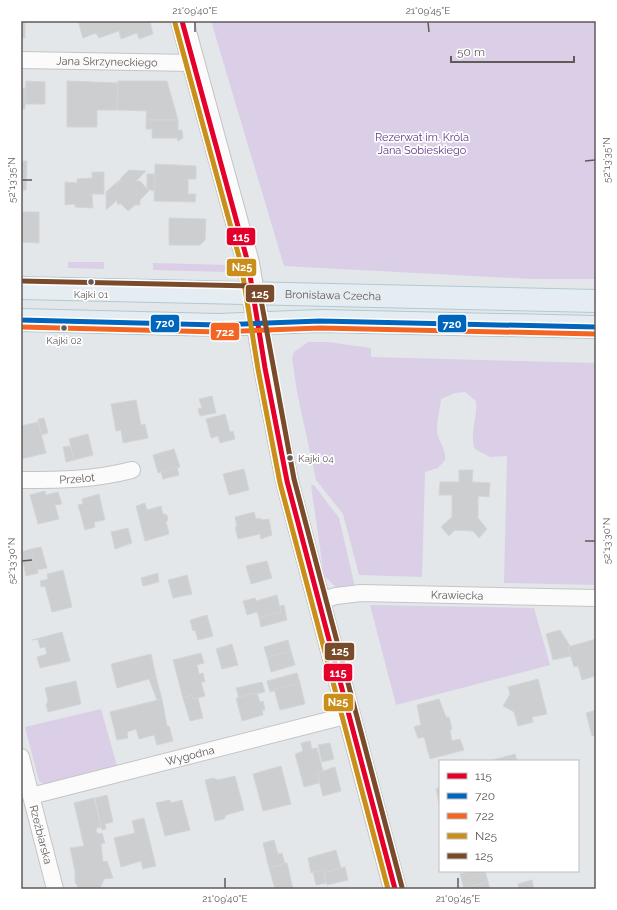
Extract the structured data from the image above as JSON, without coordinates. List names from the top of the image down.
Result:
{
  "streets": {
    "main road": ["Bronisława Czecha"],
    "street": [
      "Jana Skrzyneckiego",
      "Przelot",
      "Krawiecka",
      "Wygodna",
      "Rzeźbiarska"
    ]
  },
  "crossings": [
    ["Wygodna", "Rzeźbiarska"]
  ],
  "parks": ["Rezerwat im. Króla Jana Sobieskiego"],
  "places": ["Kajki 01", "Kajki 02", "Kajki 04"],
  "lines": [
    "transit line 115",
    "transit line N25",
    "transit line 125",
    "transit line 720",
    "transit line 722"
  ],
  "legend": [
    "115",
    "720",
    "722",
    "N25",
    "125"
  ],
  "scale_bar": "50 m",
  "coordinates": [
    "21°09'40\"E",
    "21°09'45\"E",
    "52°13'35\"N",
    "52°13'30\"N"
  ]
}
